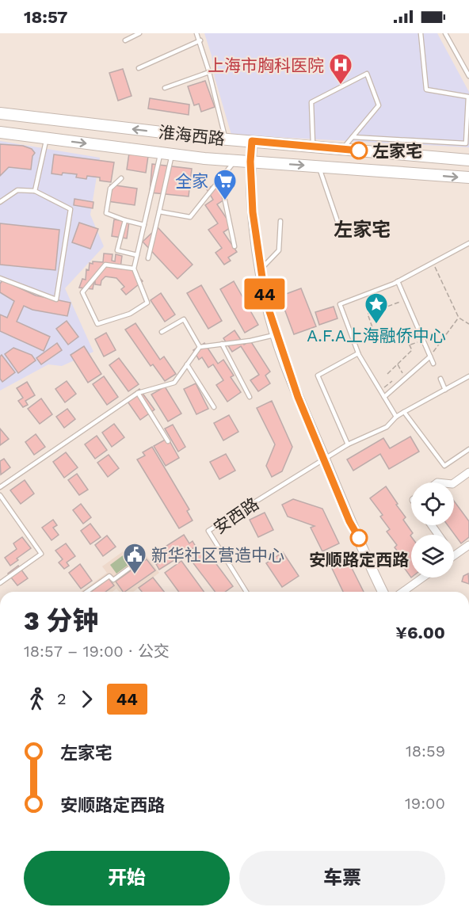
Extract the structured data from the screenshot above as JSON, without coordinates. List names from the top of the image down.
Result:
{
  "streets": {
    "main road": ["淮海西路"],
    "lane": ["安西路"]
  },
  "districts": ["左家宅"],
  "places": {
    "hospital": ["上海市胸科医院"],
    "other": ["左家宅", "安顺路定西路"],
    "supermarket": ["全家"],
    "place": ["A.F.A上海融侨中心"],
    "public building": ["新华社区营造中心"]
  },
  "lines": ["bus line 44"],
  "page": {
    "status": "18:57",
    "on_map": "44",
    "heading": ["3 分钟", "18:57 – 19:00 · 公交", "¥6.00"],
    "legs": ["2", "44"],
    "list": [
      {
        "name": "左家宅",
        "value": "18:59"
      },
      {
        "name": "安顺路定西路",
        "value": "19:00"
      }
    ],
    "buttons": ["开始", "车票"]
  }
}
